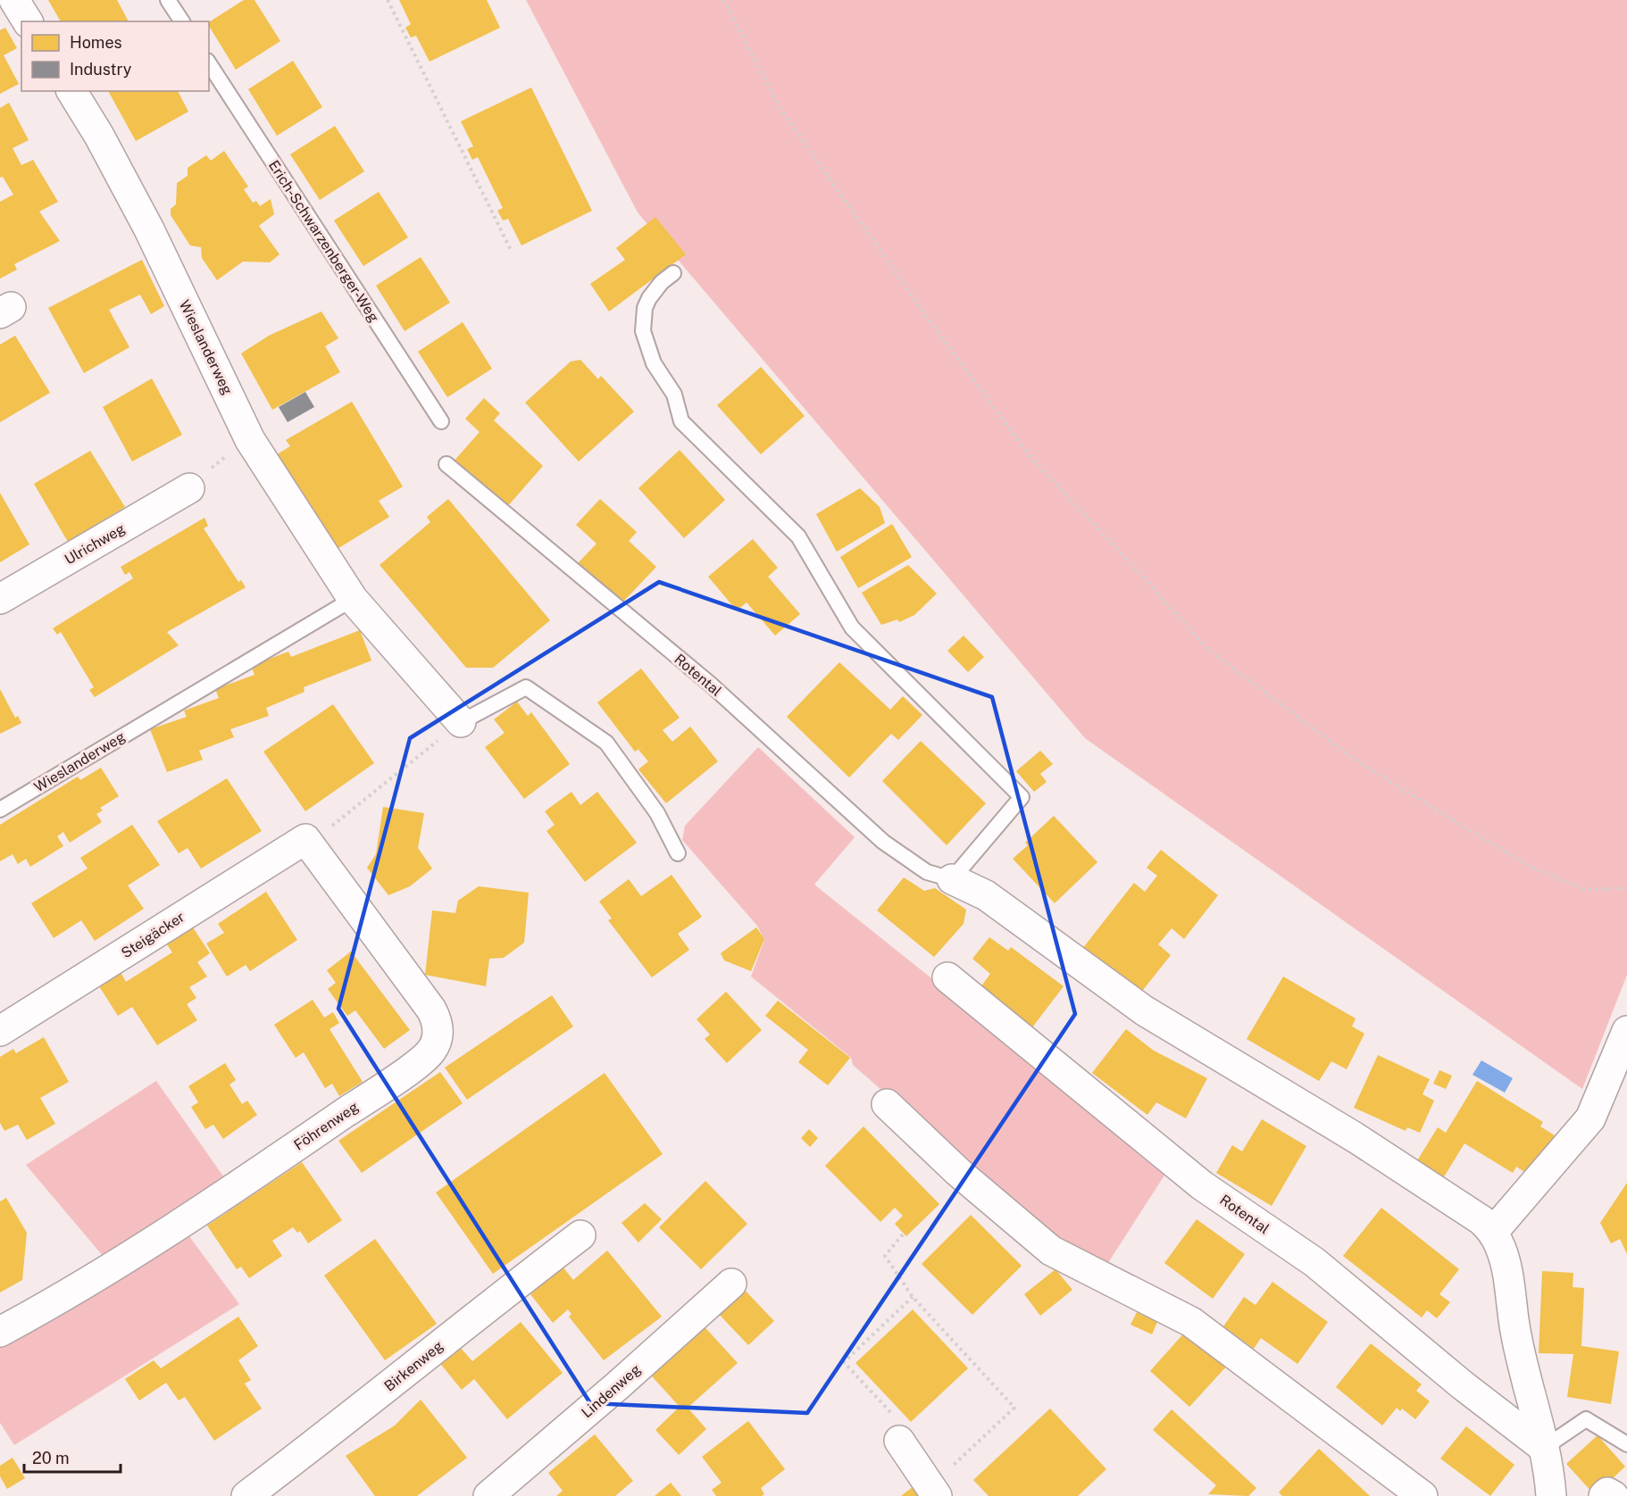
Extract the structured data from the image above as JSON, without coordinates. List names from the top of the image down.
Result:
{
  "streets": {
    "street": [
      "Wieslanderweg",
      "Ulrichweg",
      "Rotental",
      "Steigäcker",
      "Föhrenweg",
      "Birkenweg",
      "Lindenweg"
    ],
    "lane": ["Erich-Schwarzenberger-Weg"]
  },
  "crossings": [
    ["Steigäcker", "Föhrenweg"]
  ],
  "legend": ["Homes", "Industry"],
  "scale_bar": "20 m"
}
